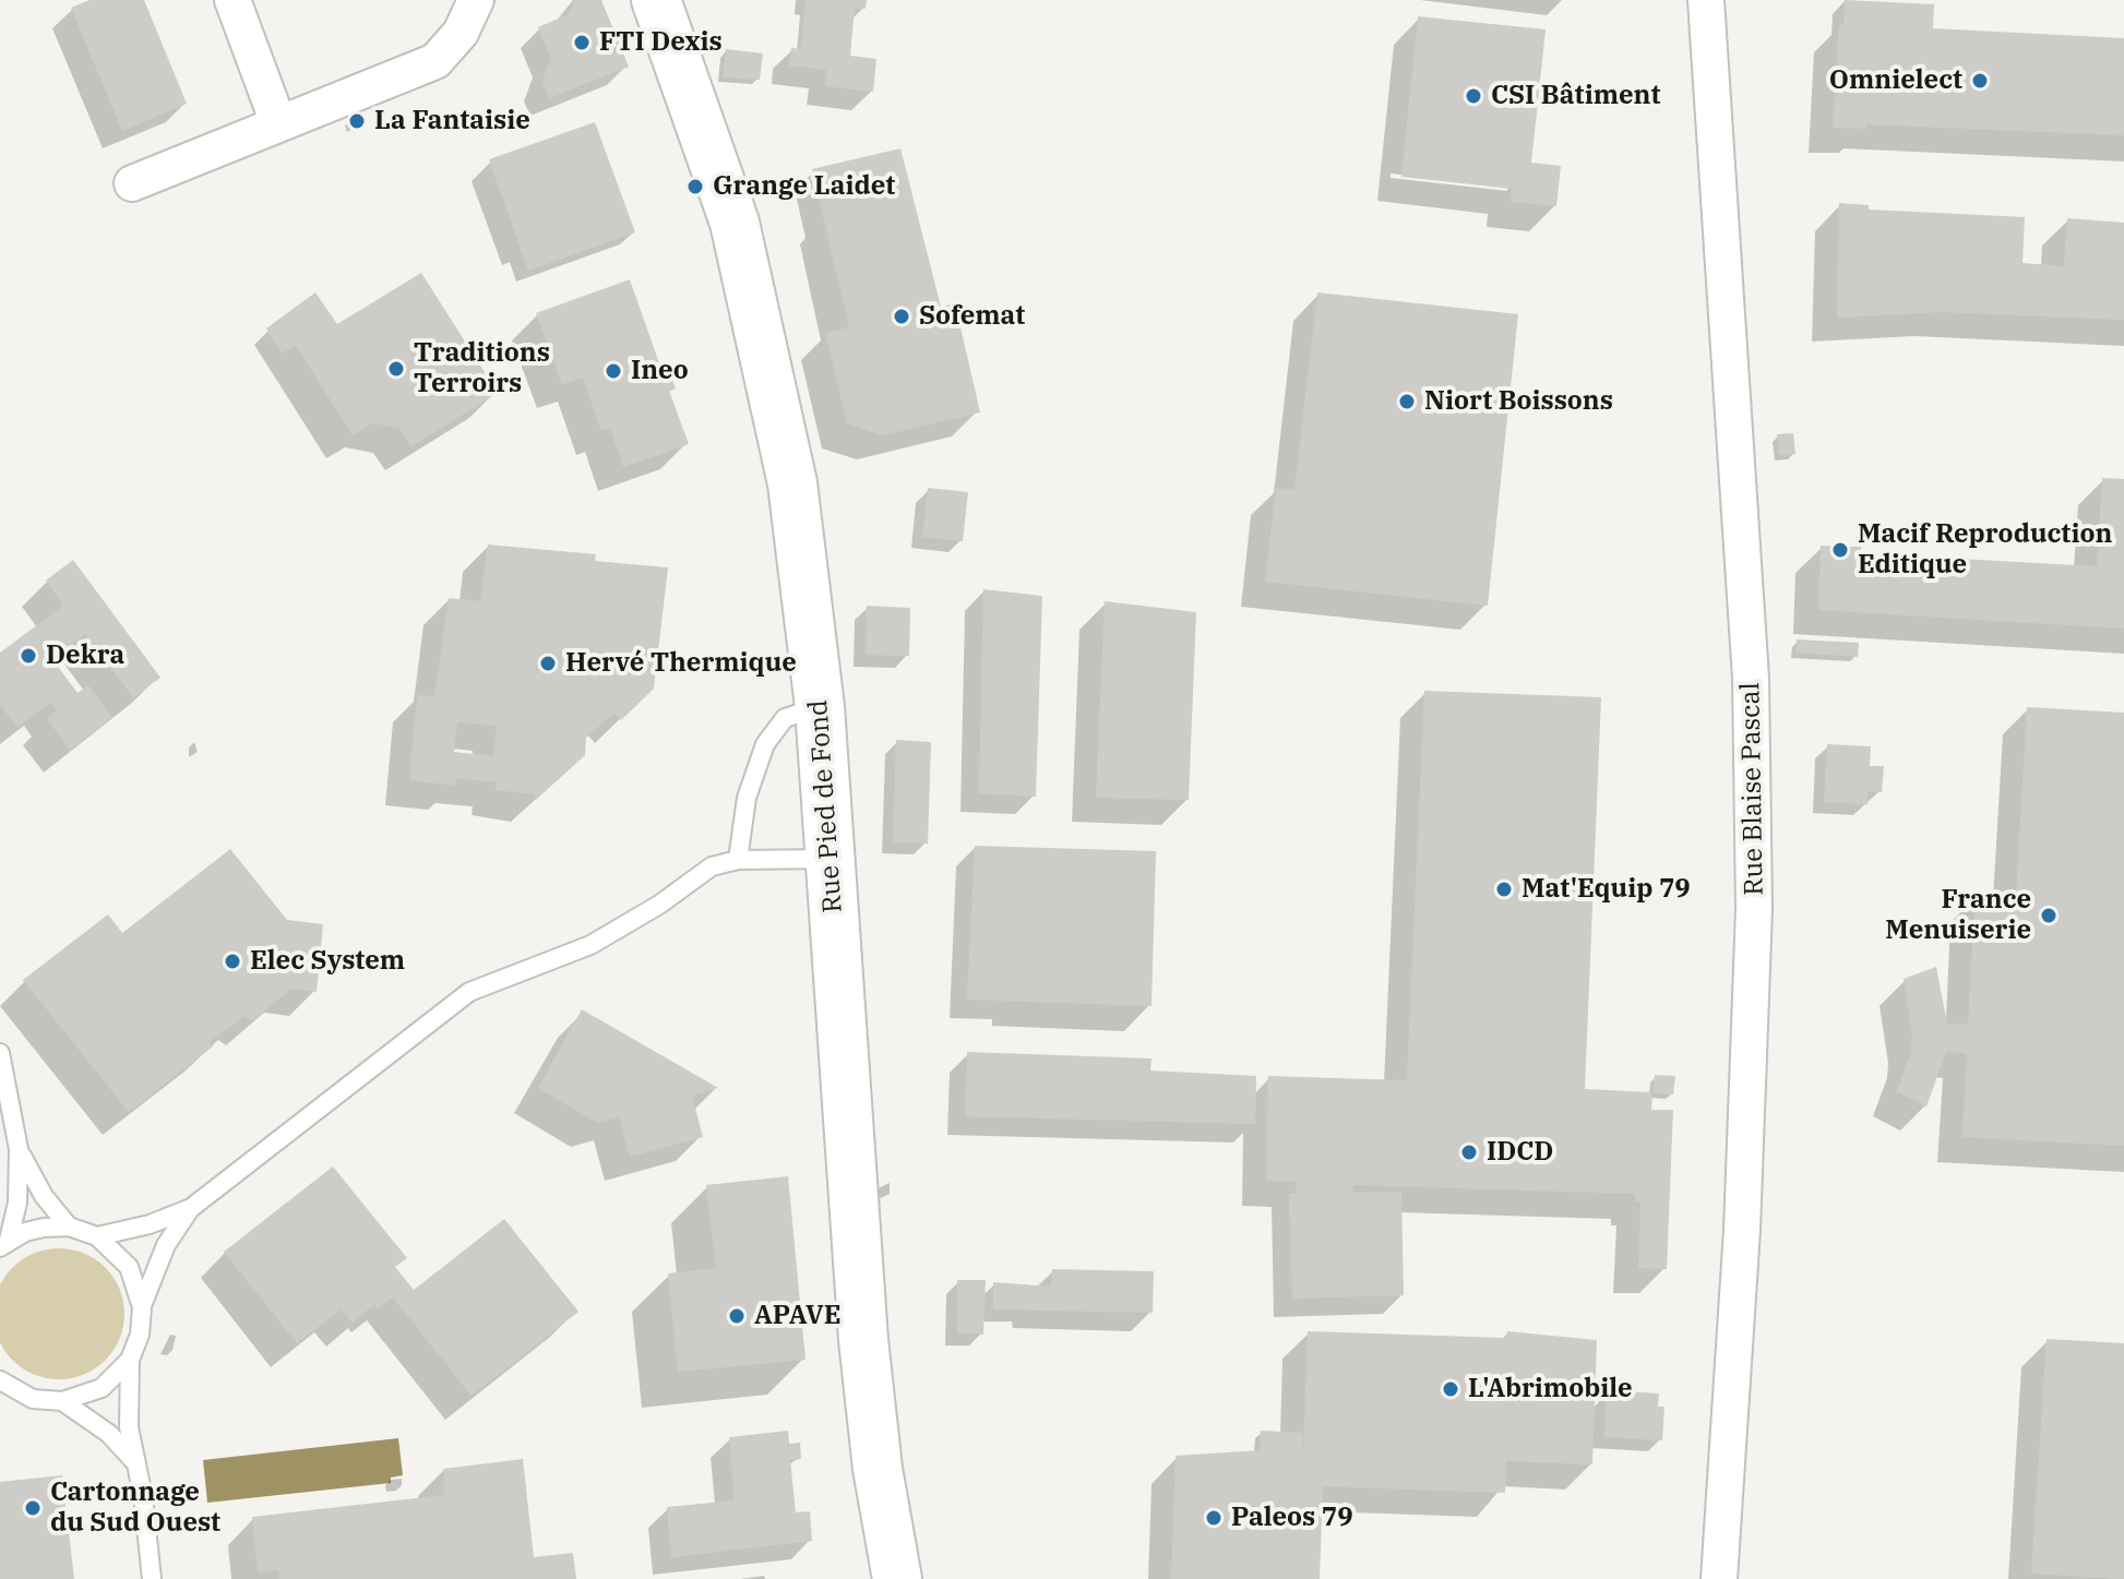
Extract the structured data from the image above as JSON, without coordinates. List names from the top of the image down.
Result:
{
  "streets": {
    "main road": ["Rue Pied de Fond"],
    "street": ["Rue Blaise Pascal"]
  },
  "places": [
    "FTI Dexis",
    "Omnielect",
    "CSI Bâtiment",
    "La Fantaisie",
    "Grange Laidet",
    "Sofemat",
    "Traditions Terroirs",
    "Ineo",
    "Niort Boissons",
    "Macif Reproduction Editique",
    "Dekra",
    "Hervé Thermique",
    "Mat'Equip 79",
    "France Menuiserie",
    "Elec System",
    "IDCD",
    "APAVE",
    "L'Abrimobile",
    "Cartonnage du Sud Ouest",
    "Paleos 79"
  ]
}
